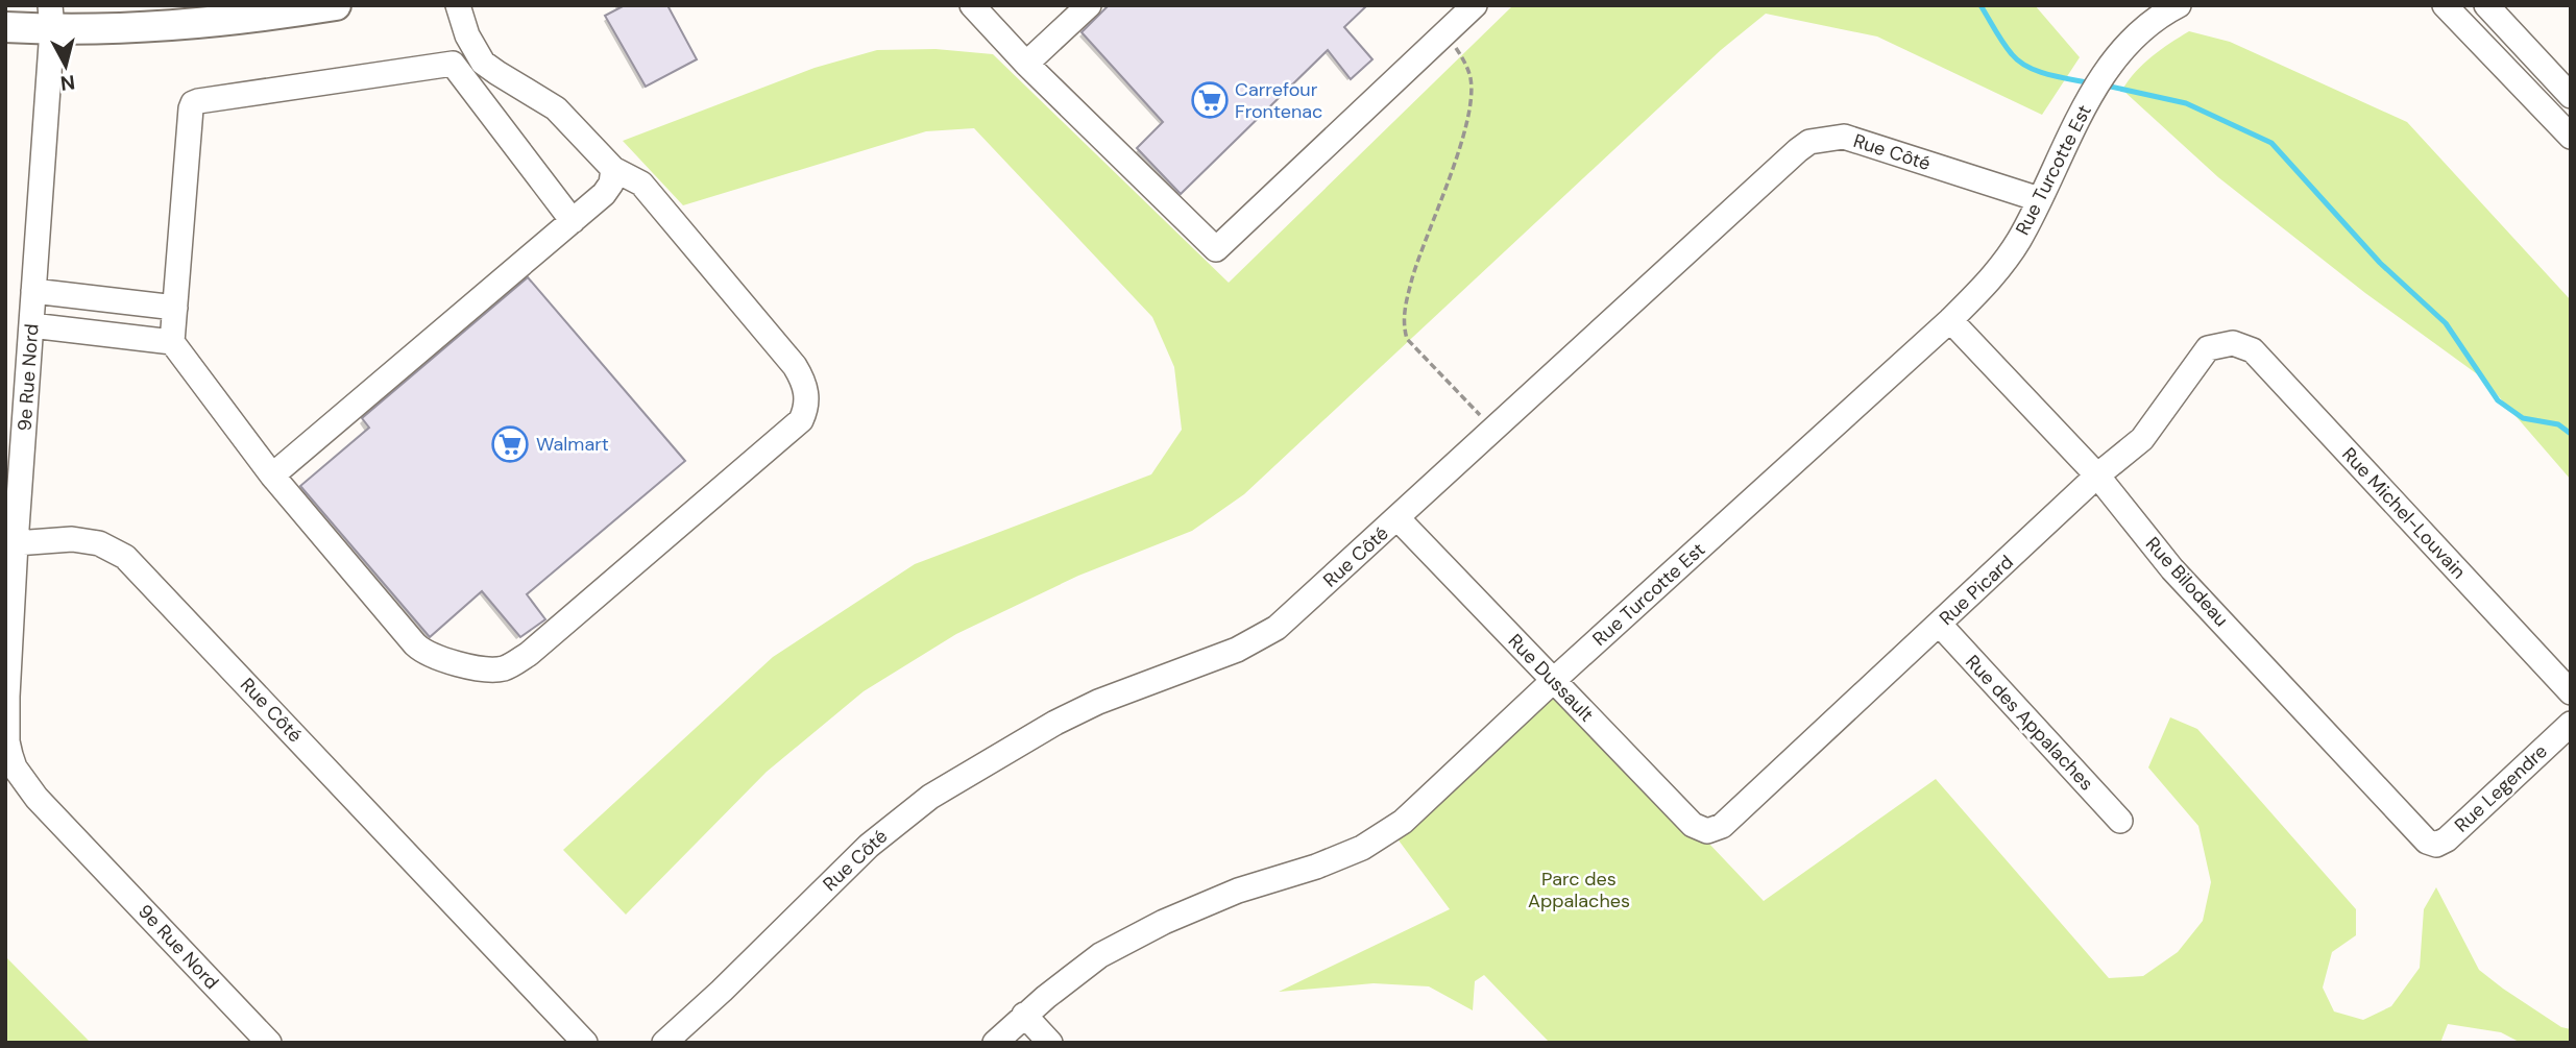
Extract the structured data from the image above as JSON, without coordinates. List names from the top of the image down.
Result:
{
  "streets": {
    "street": [
      "Rue Côté",
      "Rue Turcotte Est",
      "9e Rue Nord",
      "Rue Michel-Louvain",
      "Rue Bilodeau",
      "Rue Picard",
      "Rue Dussault",
      "Rue des Appalaches",
      "Rue Legendre"
    ]
  },
  "crossings": [
    ["Rue Côté", "Rue Turcotte Est"],
    ["Rue Côté", "9e Rue Nord"],
    ["Rue Côté", "Rue Dussault"],
    ["Rue Turcotte Est", "Rue Bilodeau"],
    ["Rue Turcotte Est", "Rue Dussault"],
    ["Rue Michel-Louvain", "Rue Picard"],
    ["Rue Bilodeau", "Rue Picard"],
    ["Rue Bilodeau", "Rue Legendre"],
    ["Rue Picard", "Rue Dussault"],
    ["Rue Picard", "Rue des Appalaches"]
  ],
  "parks": ["Parc des Appalaches"],
  "places": {
    "supermarket": ["Carrefour Frontenac", "Walmart"]
  },
  "north": "bottom"
}
